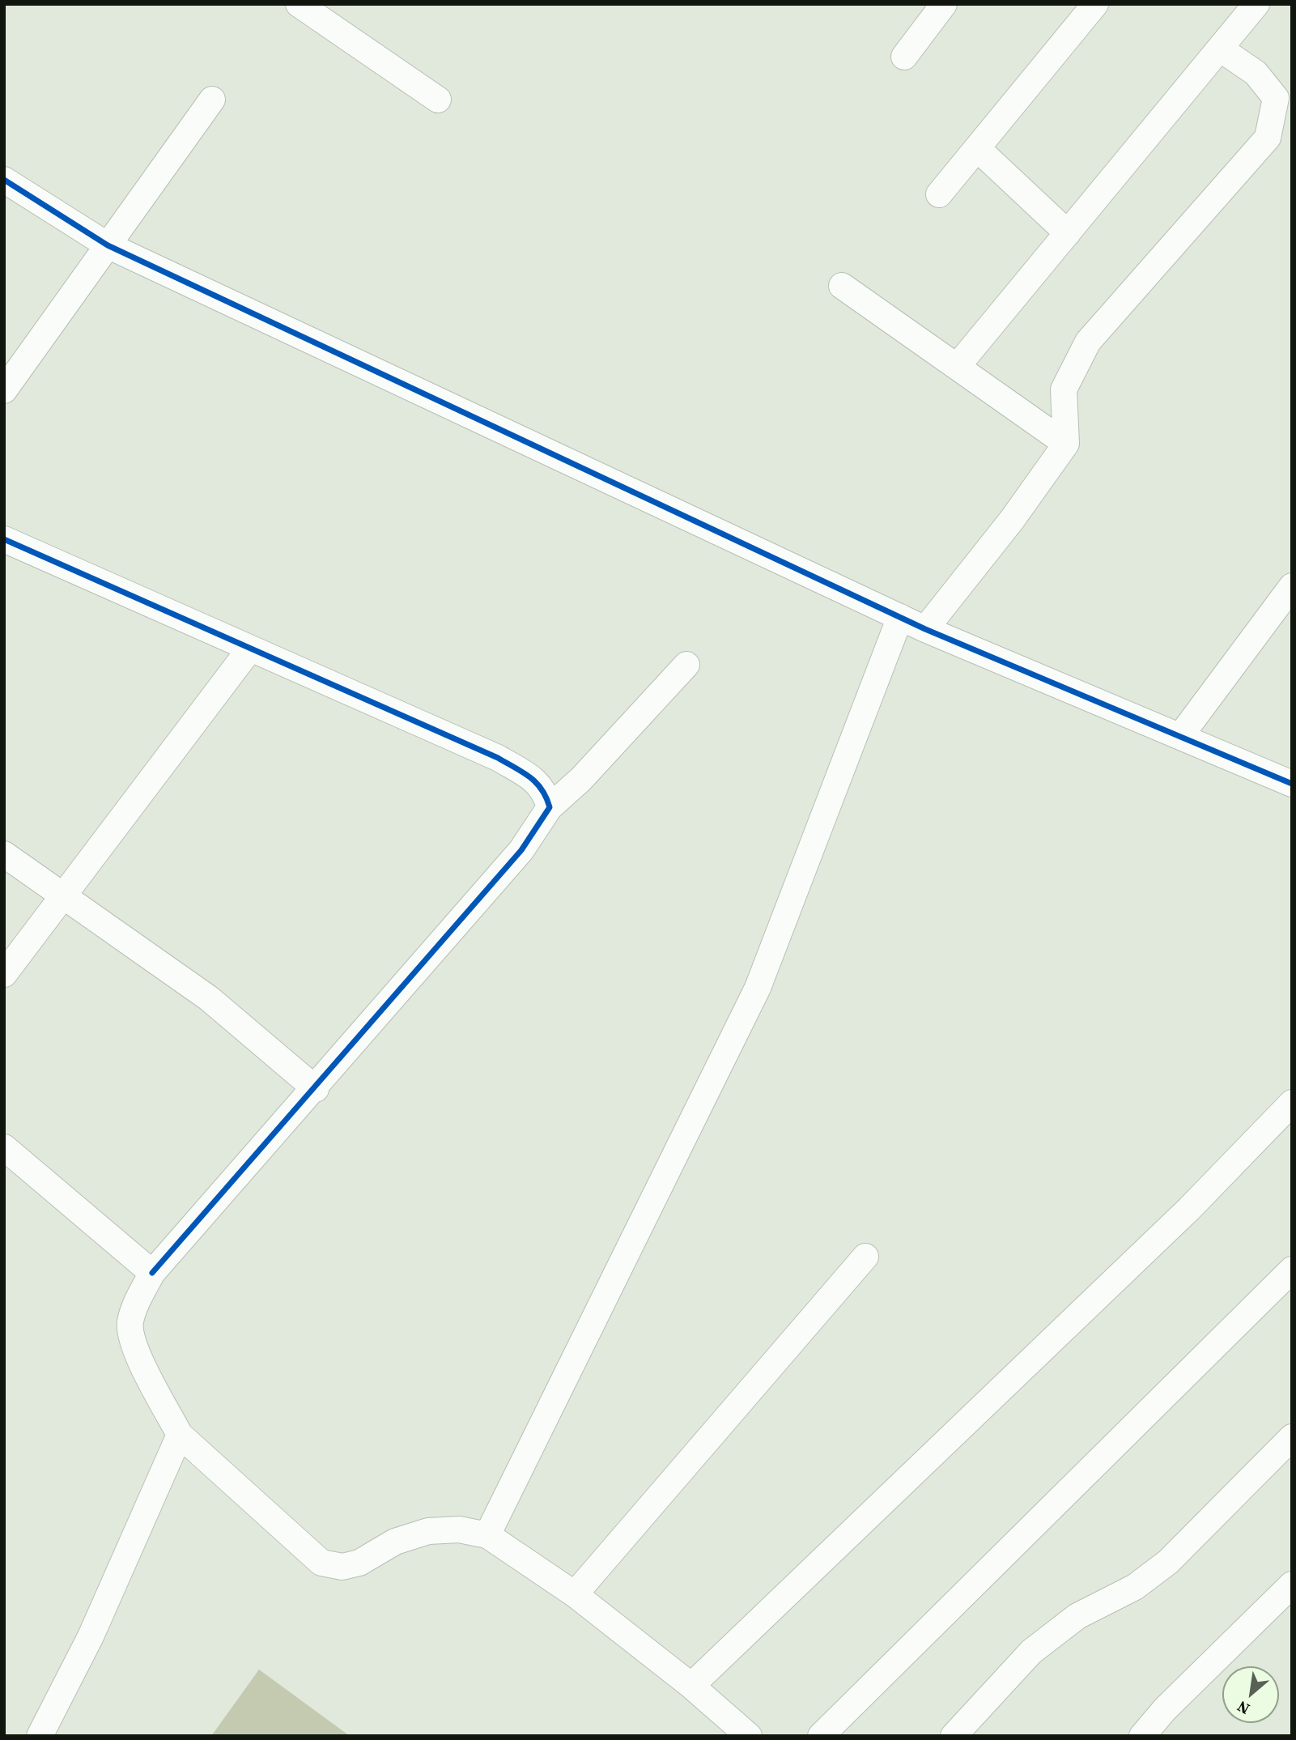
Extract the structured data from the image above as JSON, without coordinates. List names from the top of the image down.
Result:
{
  "north": "bottom left"
}
